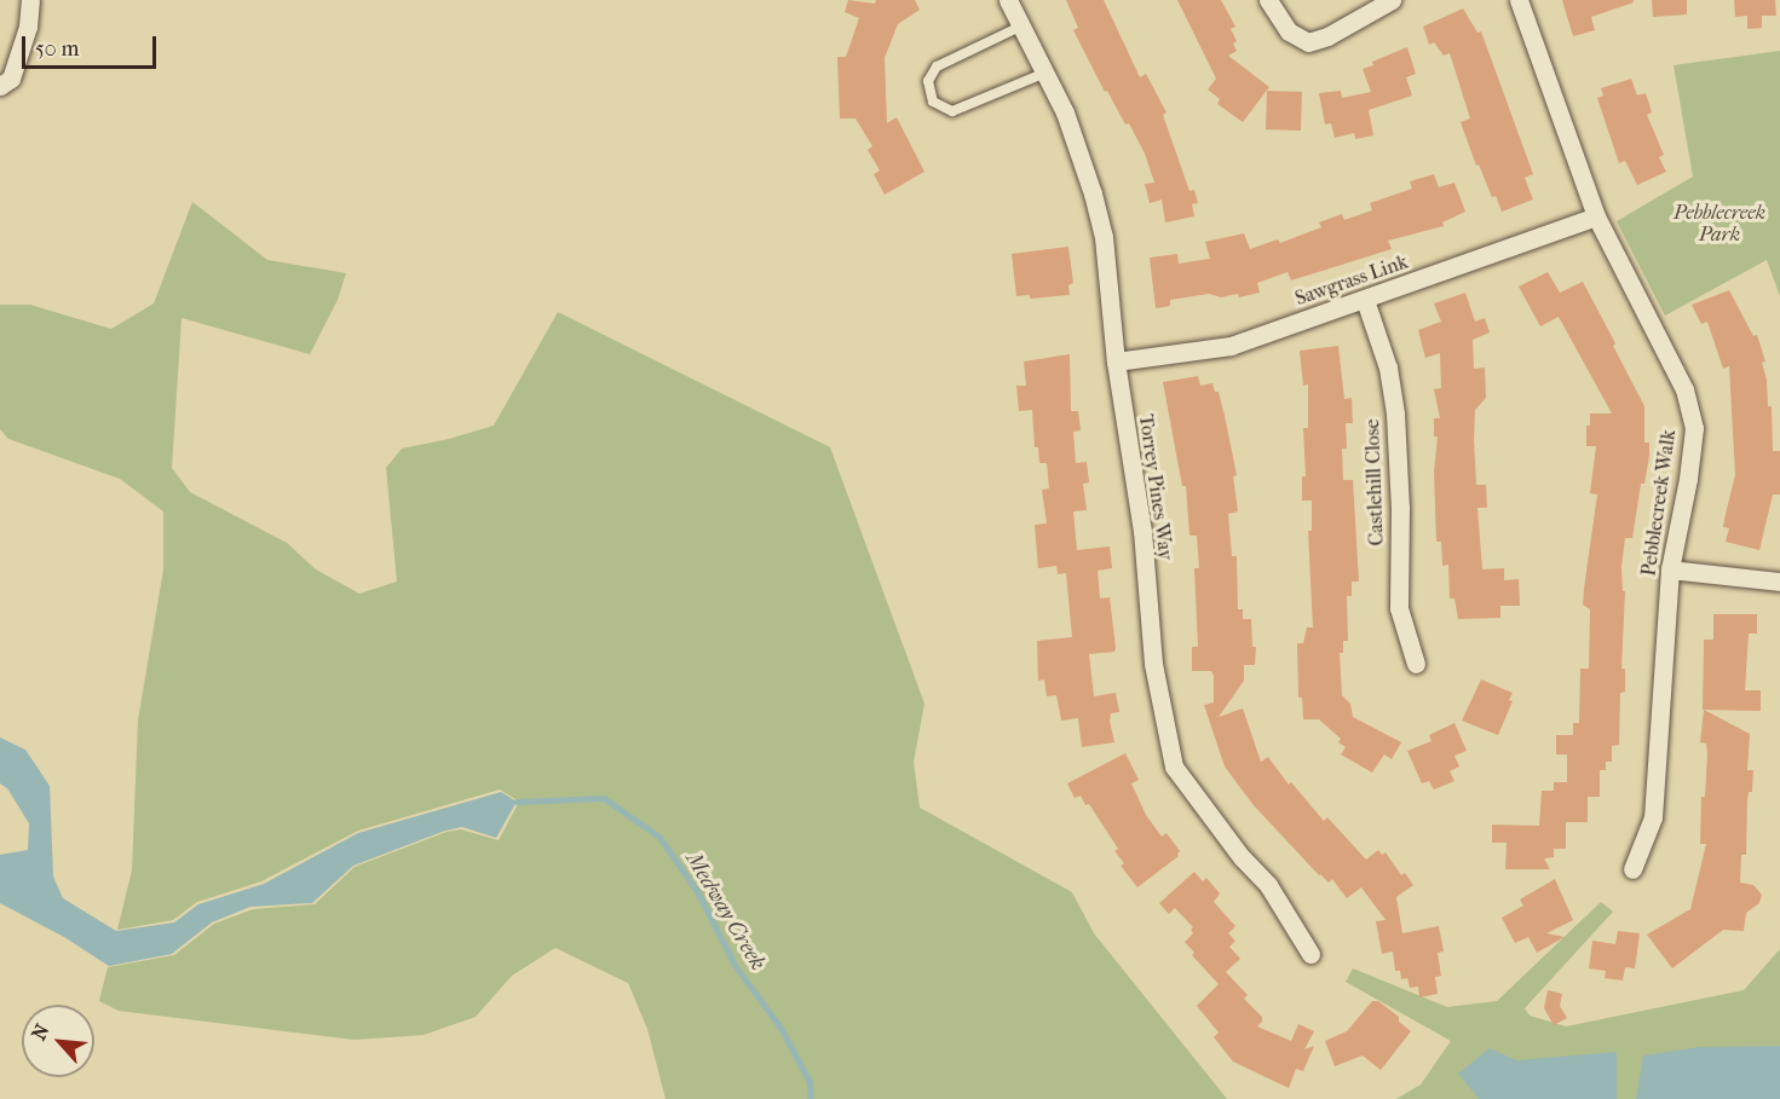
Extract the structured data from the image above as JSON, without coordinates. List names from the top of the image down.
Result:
{
  "streets": {
    "street": [
      "Sawgrass Link",
      "Castlehill Close",
      "Torrey Pines Way",
      "Pebblecreek Walk"
    ]
  },
  "crossings": [
    ["Sawgrass Link", "Castlehill Close"],
    ["Sawgrass Link", "Torrey Pines Way"],
    ["Sawgrass Link", "Pebblecreek Walk"]
  ],
  "water": ["Medway Creek"],
  "parks": ["Pebblecreek Park"],
  "scale_bar": "50 m",
  "north": "top left"
}
